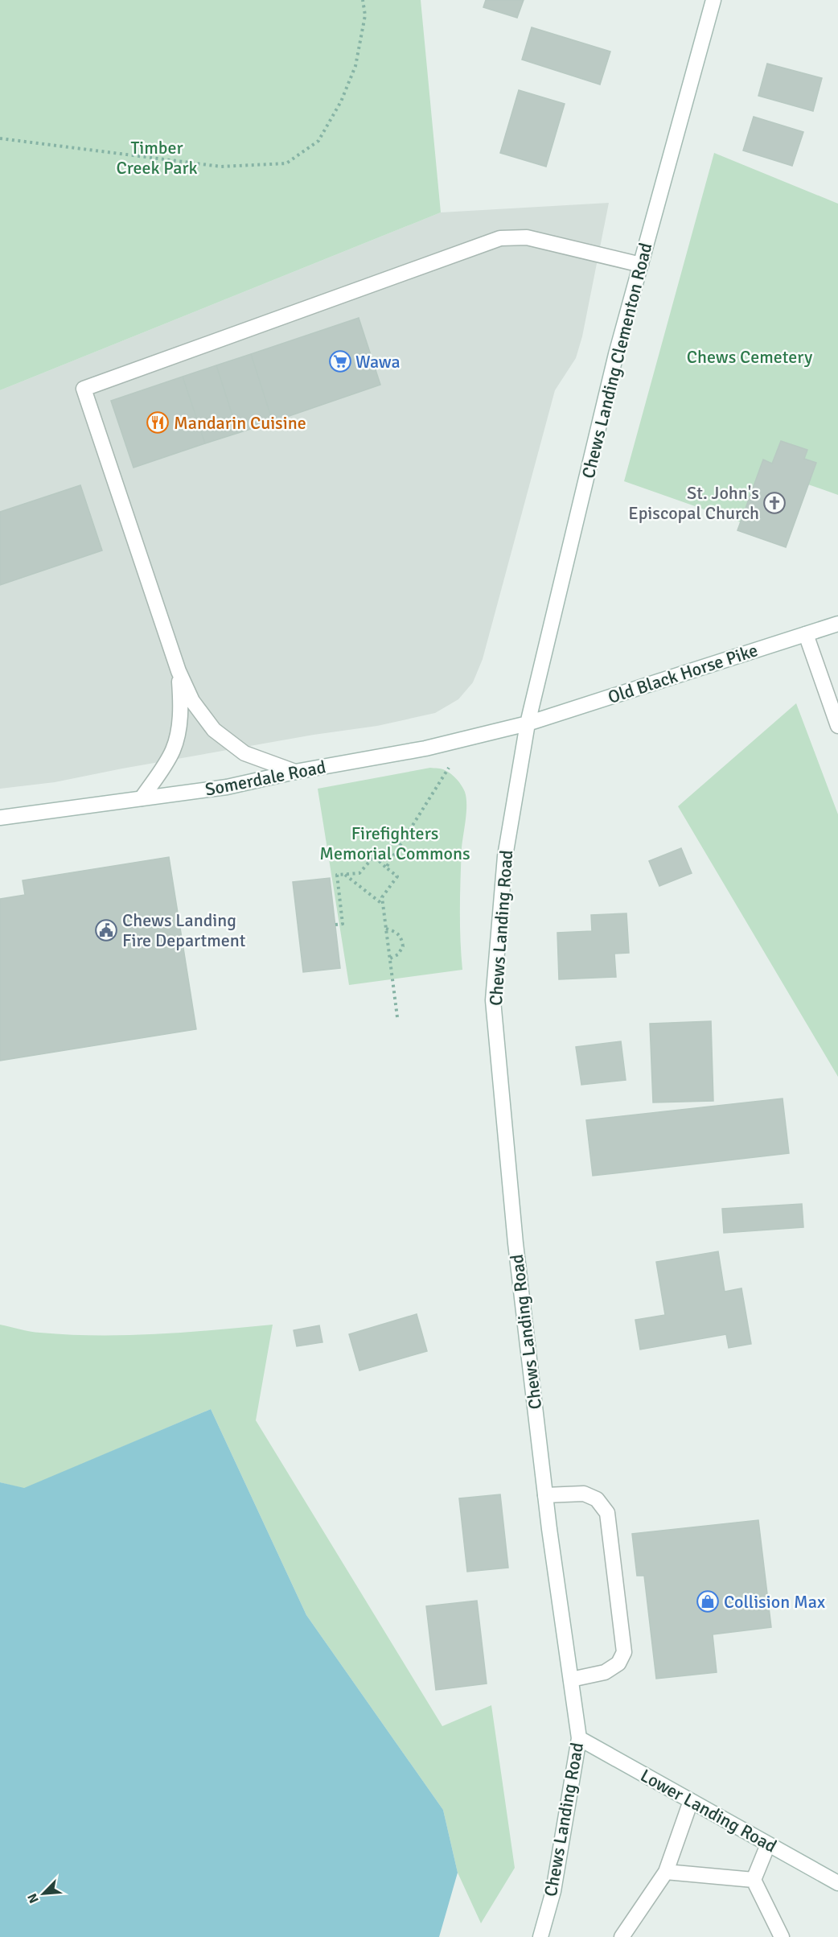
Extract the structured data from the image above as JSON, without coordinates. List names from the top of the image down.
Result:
{
  "streets": {
    "main road": [
      "Chews Landing Clementon Road",
      "Old Black Horse Pike",
      "Somerdale Road",
      "Chews Landing Road",
      "Lower Landing Road"
    ]
  },
  "crossings": [
    ["Chews Landing Clementon Road", "Old Black Horse Pike"],
    ["Chews Landing Clementon Road", "Somerdale Road"],
    ["Chews Landing Clementon Road", "Chews Landing Road"],
    ["Old Black Horse Pike", "Somerdale Road"],
    ["Old Black Horse Pike", "Chews Landing Road"],
    ["Somerdale Road", "Chews Landing Road"],
    ["Chews Landing Road", "Lower Landing Road"]
  ],
  "parks": ["Timber Creek Park", "Chews Cemetery", "Firefighters Memorial Commons"],
  "places": {
    "supermarket": ["Wawa"],
    "restaurant": ["Mandarin Cuisine"],
    "church": ["St. John's Episcopal Church"],
    "public building": ["Chews Landing Fire Department"],
    "shop": ["Collision Max"]
  },
  "north": "bottom left"
}
